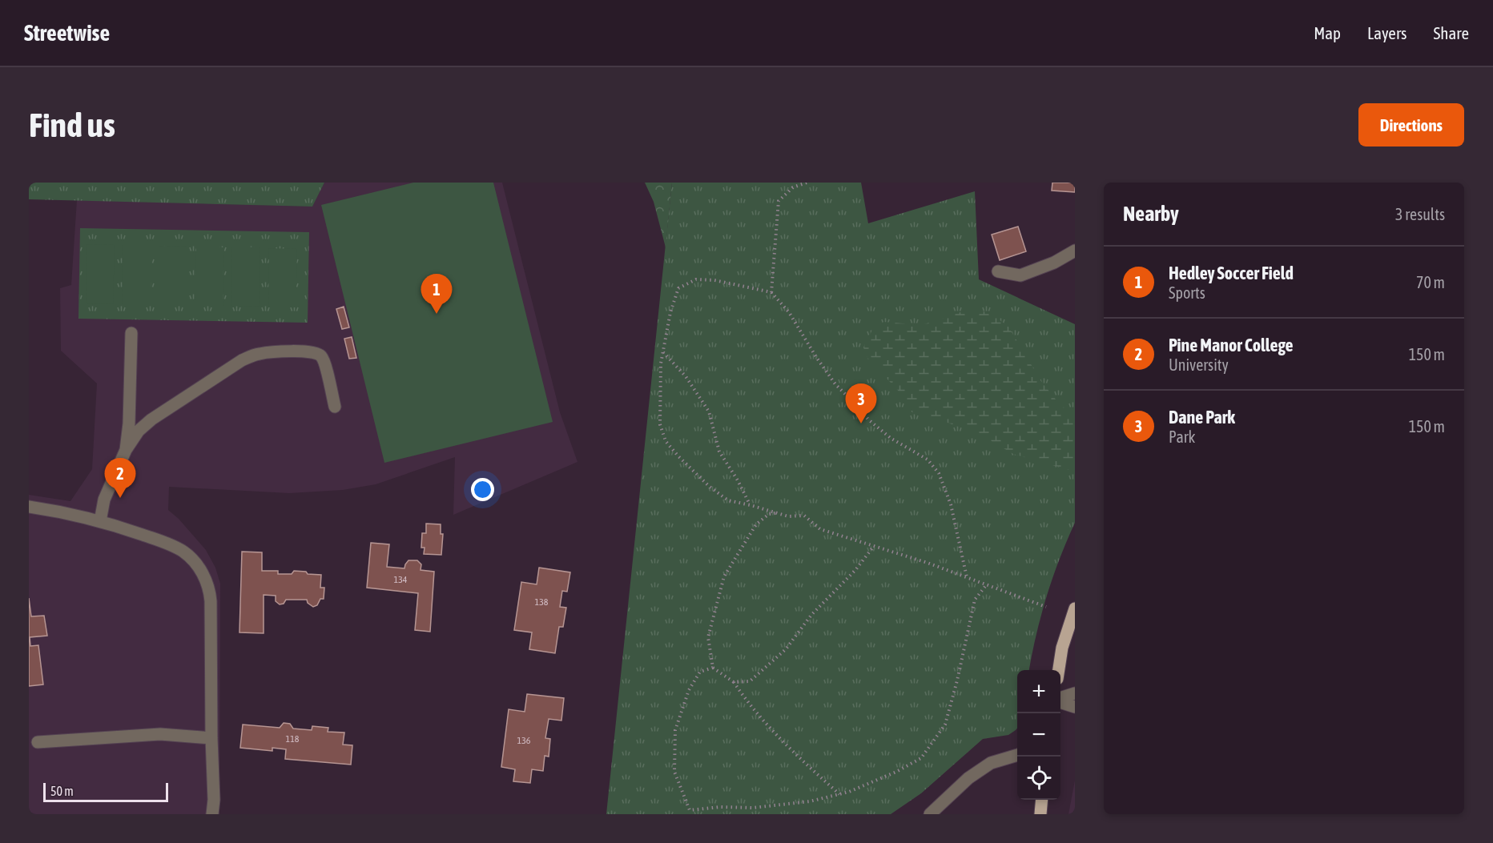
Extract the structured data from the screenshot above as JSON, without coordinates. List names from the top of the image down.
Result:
{
  "house_numbers": [
    "134",
    "138",
    "118",
    "136"
  ],
  "scale_bar": "50 m",
  "page": {
    "header": "Streetwise",
    "nav": ["Map", "Layers", "Share"],
    "buttons": "Directions",
    "title": "Find us",
    "heading": ["Nearby", "3 results"],
    "list": [
      {
        "mark": "1",
        "name": "Hedley Soccer Field",
        "note": "Sports",
        "value": "70 m"
      },
      {
        "mark": "2",
        "name": "Pine Manor College",
        "note": "University",
        "value": "150 m"
      },
      {
        "mark": "3",
        "name": "Dane Park",
        "note": "Park",
        "value": "150 m"
      }
    ],
    "pins": ["1", "3", "2"],
    "map_buttons": ["+", "−"],
    "scale": "50 m"
  }
}
